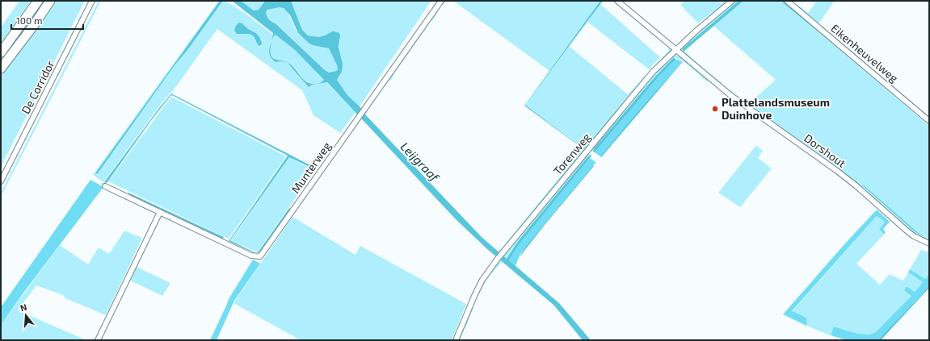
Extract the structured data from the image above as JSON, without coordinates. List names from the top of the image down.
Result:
{
  "streets": {
    "street": [
      "Eikenheuvelweg",
      "De Corridor",
      "Dorshout",
      "Torenweg",
      "Munterweg"
    ]
  },
  "crossings": [
    ["Dorshout", "Torenweg"]
  ],
  "water": ["Leijgraaf"],
  "places": ["Plattelandsmuseum Duinhove"],
  "scale_bar": "100 m",
  "north": "top"
}
